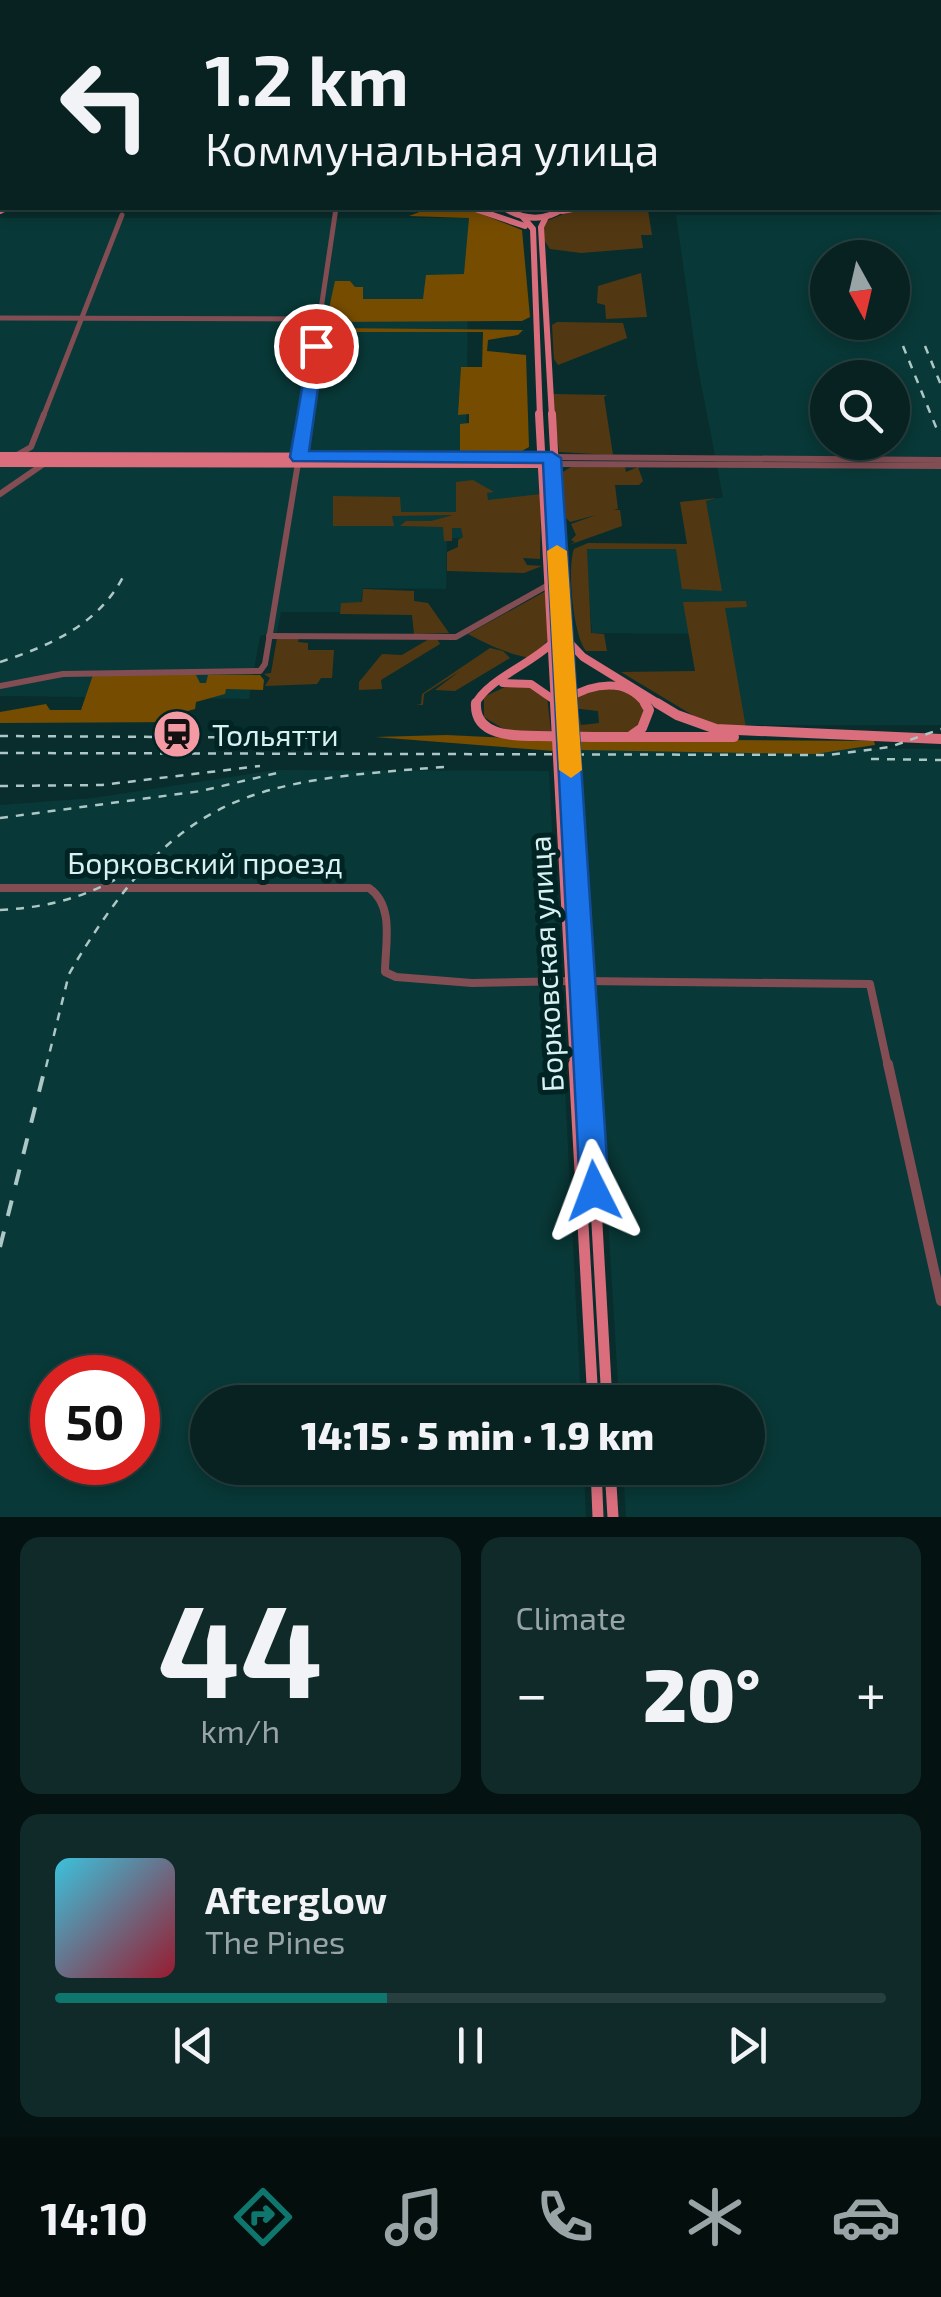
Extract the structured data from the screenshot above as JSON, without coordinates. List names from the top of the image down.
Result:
{
  "streets": {
    "main road": ["Борковская улица"],
    "street": ["Борковский проезд"]
  },
  "crossings": [
    ["Борковский проезд", "Борковская улица"]
  ],
  "places": {
    "station": ["Тольятти"]
  },
  "north": "bottom",
  "page": {
    "turn": ["1.2 km", "Коммунальная улица"],
    "limit": "50",
    "trip": "14:15 · 5 min · 1.9 km",
    "tile": [
      ["44", "km/h"],
      "Climate"
    ],
    "heat": ["−", "20°", "+"],
    "song": ["Afterglow", "The Pines"],
    "tabs": "14:10"
  }
}
